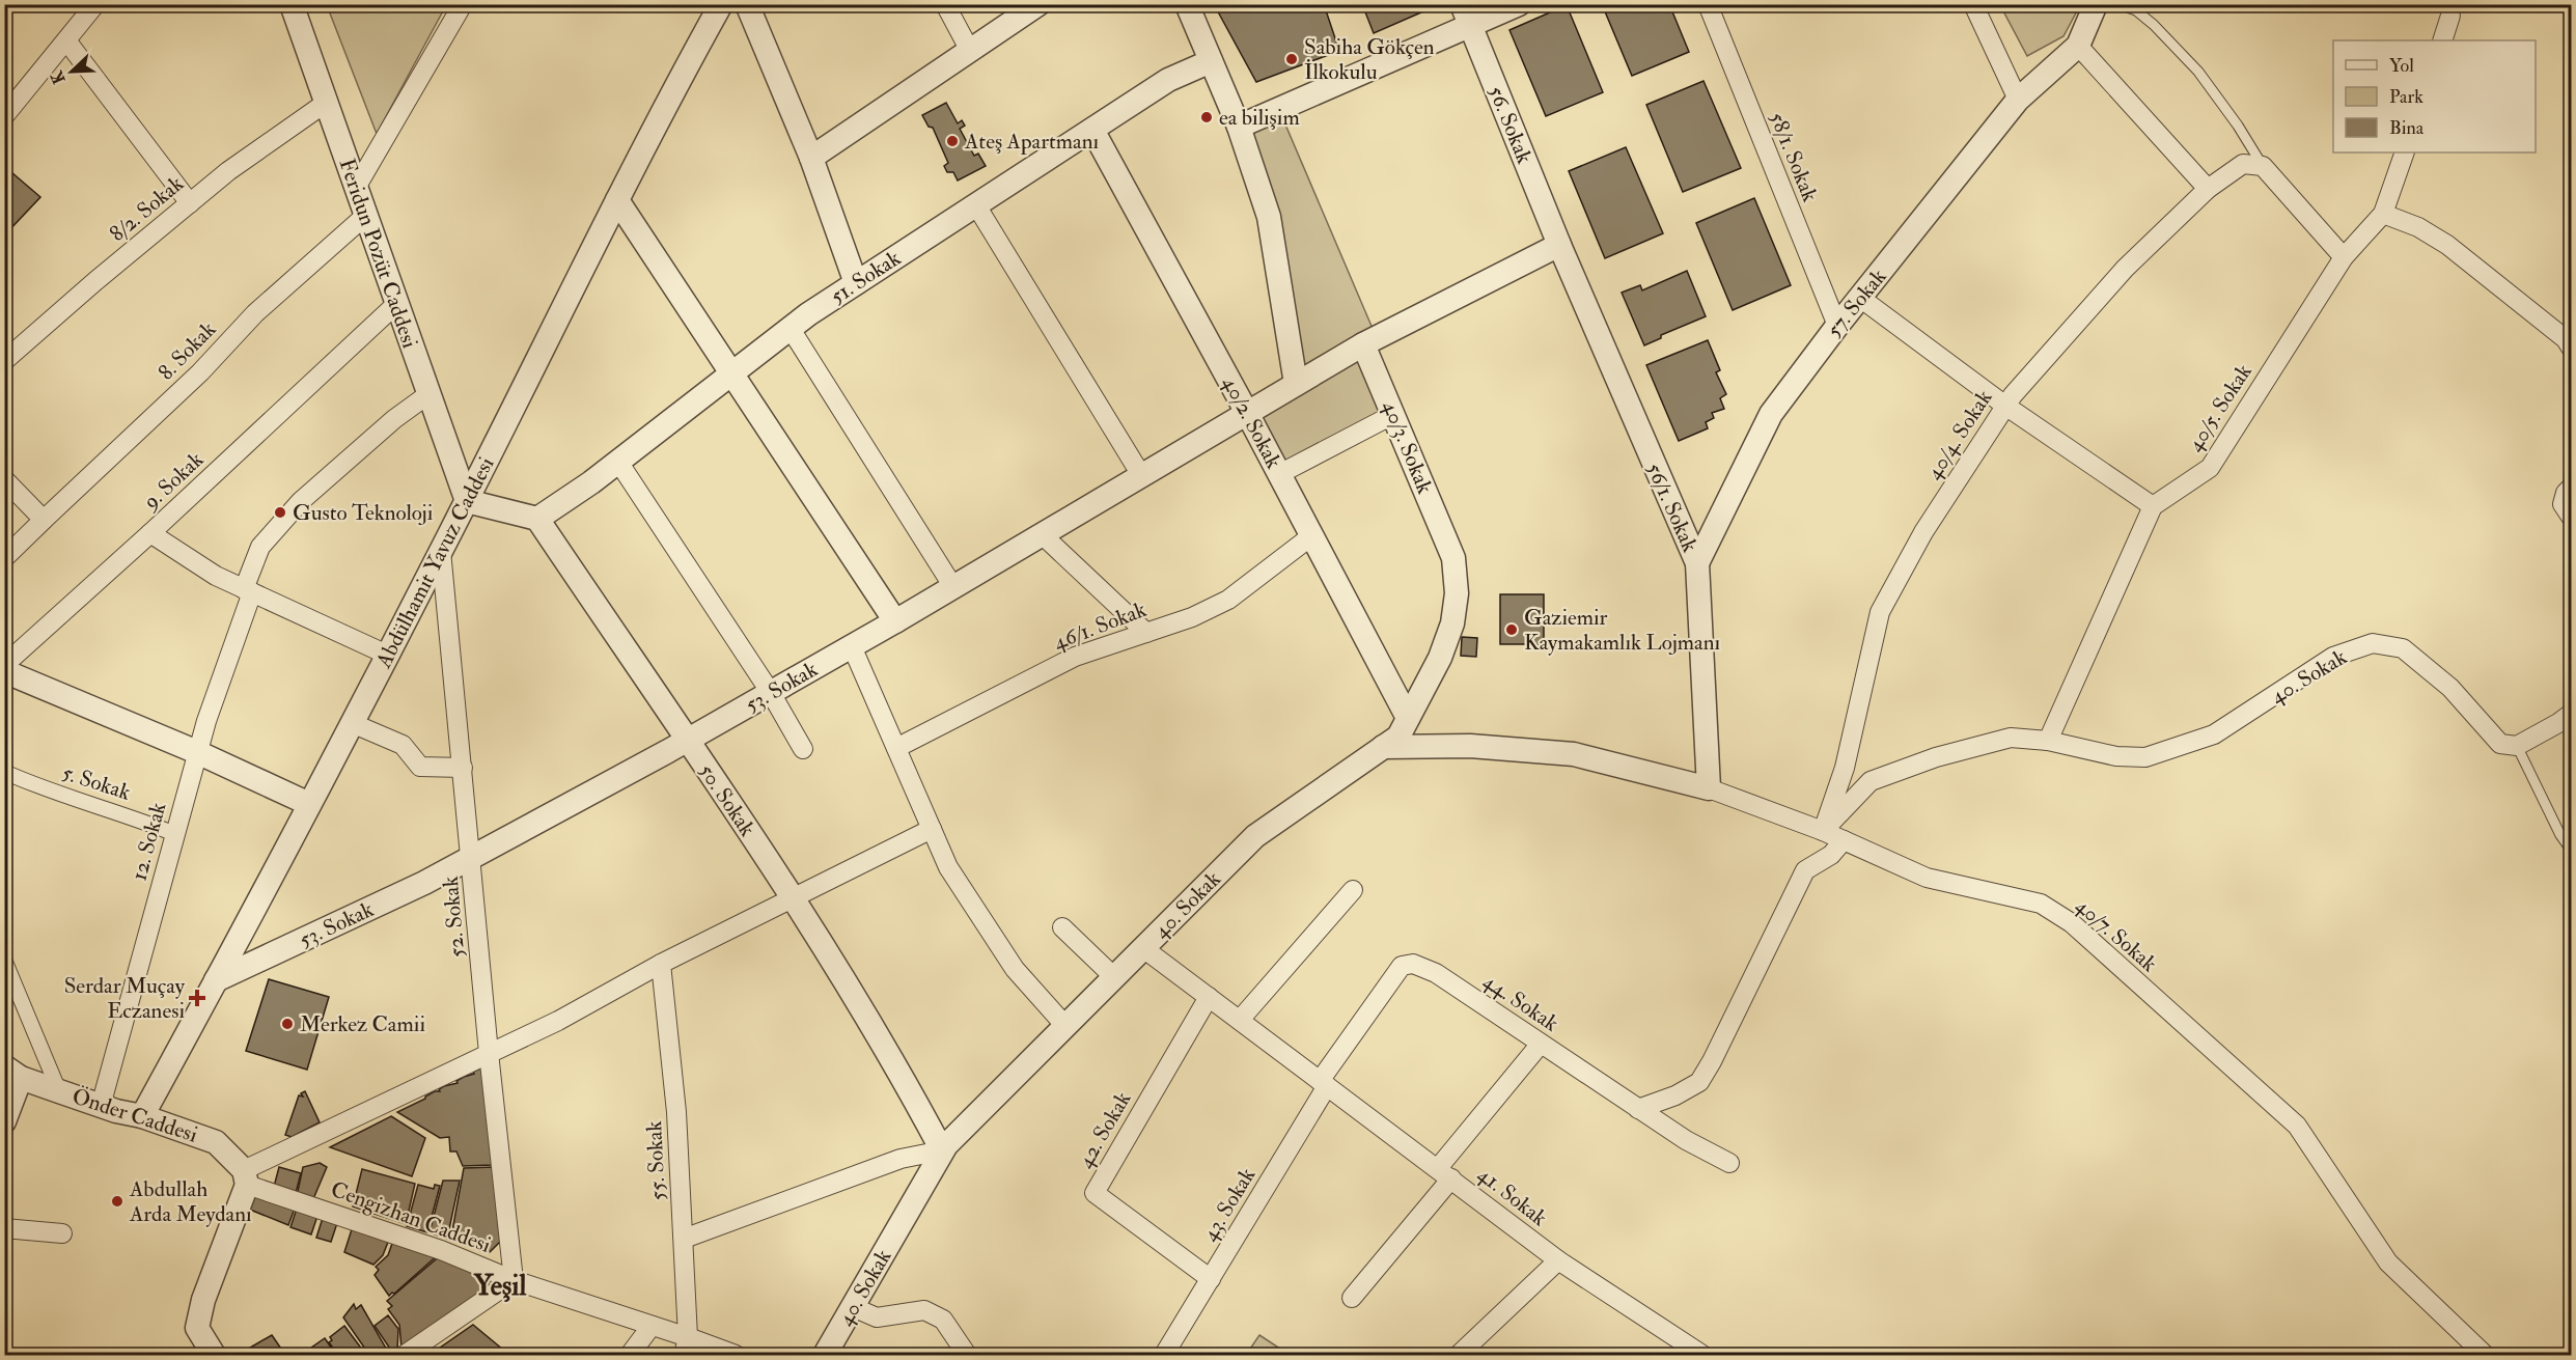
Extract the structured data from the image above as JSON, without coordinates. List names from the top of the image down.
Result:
{
  "streets": {
    "street": [
      "56. Sokak",
      "58/1. Sokak",
      "8/2. Sokak",
      "Feridun Pozüt Caddesi",
      "51. Sokak",
      "57. Sokak",
      "8. Sokak",
      "40/5. Sokak",
      "40/2. Sokak",
      "40/4. Sokak",
      "40/3. Sokak",
      "9. Sokak",
      "56/1. Sokak",
      "Abdülhamit Yavuz Caddesi",
      "46/1. Sokak",
      "40. Sokak",
      "53. Sokak",
      "5. Sokak",
      "50. Sokak",
      "12. Sokak",
      "52. Sokak",
      "40/7. Sokak",
      "44. Sokak",
      "Önder Caddesi",
      "42. Sokak",
      "55. Sokak",
      "41. Sokak",
      "43. Sokak",
      "Cengizhan Caddesi"
    ]
  },
  "crossings": [
    ["56. Sokak", "56/1. Sokak"],
    ["58/1. Sokak", "57. Sokak"],
    ["8/2. Sokak", "Feridun Pozüt Caddesi"],
    ["Feridun Pozüt Caddesi", "8. Sokak"],
    ["Feridun Pozüt Caddesi", "9. Sokak"],
    ["Feridun Pozüt Caddesi", "Abdülhamit Yavuz Caddesi"],
    ["Feridun Pozüt Caddesi", "12. Sokak"],
    ["51. Sokak", "40/2. Sokak"],
    ["51. Sokak", "50. Sokak"],
    ["57. Sokak", "56/1. Sokak"],
    ["40/2. Sokak", "40/3. Sokak"],
    ["40/2. Sokak", "46/1. Sokak"],
    ["40/2. Sokak", "53. Sokak"],
    ["40/4. Sokak", "40/7. Sokak"],
    ["40/3. Sokak", "40. Sokak"],
    ["40/3. Sokak", "53. Sokak"],
    ["9. Sokak", "Abdülhamit Yavuz Caddesi"],
    ["9. Sokak", "12. Sokak"],
    ["Abdülhamit Yavuz Caddesi", "53. Sokak"],
    ["Abdülhamit Yavuz Caddesi", "52. Sokak"],
    ["Abdülhamit Yavuz Caddesi", "Önder Caddesi"],
    ["40. Sokak", "50. Sokak"],
    ["40. Sokak", "41. Sokak"],
    ["53. Sokak", "50. Sokak"],
    ["53. Sokak", "52. Sokak"],
    ["5. Sokak", "12. Sokak"],
    ["12. Sokak", "Önder Caddesi"],
    ["52. Sokak", "Cengizhan Caddesi"],
    ["44. Sokak", "41. Sokak"],
    ["44. Sokak", "43. Sokak"],
    ["Önder Caddesi", "Cengizhan Caddesi"],
    ["42. Sokak", "41. Sokak"],
    ["42. Sokak", "43. Sokak"],
    ["55. Sokak", "Cengizhan Caddesi"],
    ["41. Sokak", "43. Sokak"]
  ],
  "districts": ["Yeşil"],
  "places": {
    "other": [
      "Sabiha Gökçen İlkokulu",
      "ea bilişim",
      "Ateş Apartmanı",
      "Gusto Teknoloji",
      "Gaziemir Kaymakamlık Lojmanı",
      "Merkez Camii",
      "Abdullah Arda Meydanı"
    ],
    "health": ["Serdar Muçay Eczanesi"]
  },
  "legend": ["Yol", "Park", "Bina"],
  "north": "bottom left"
}
